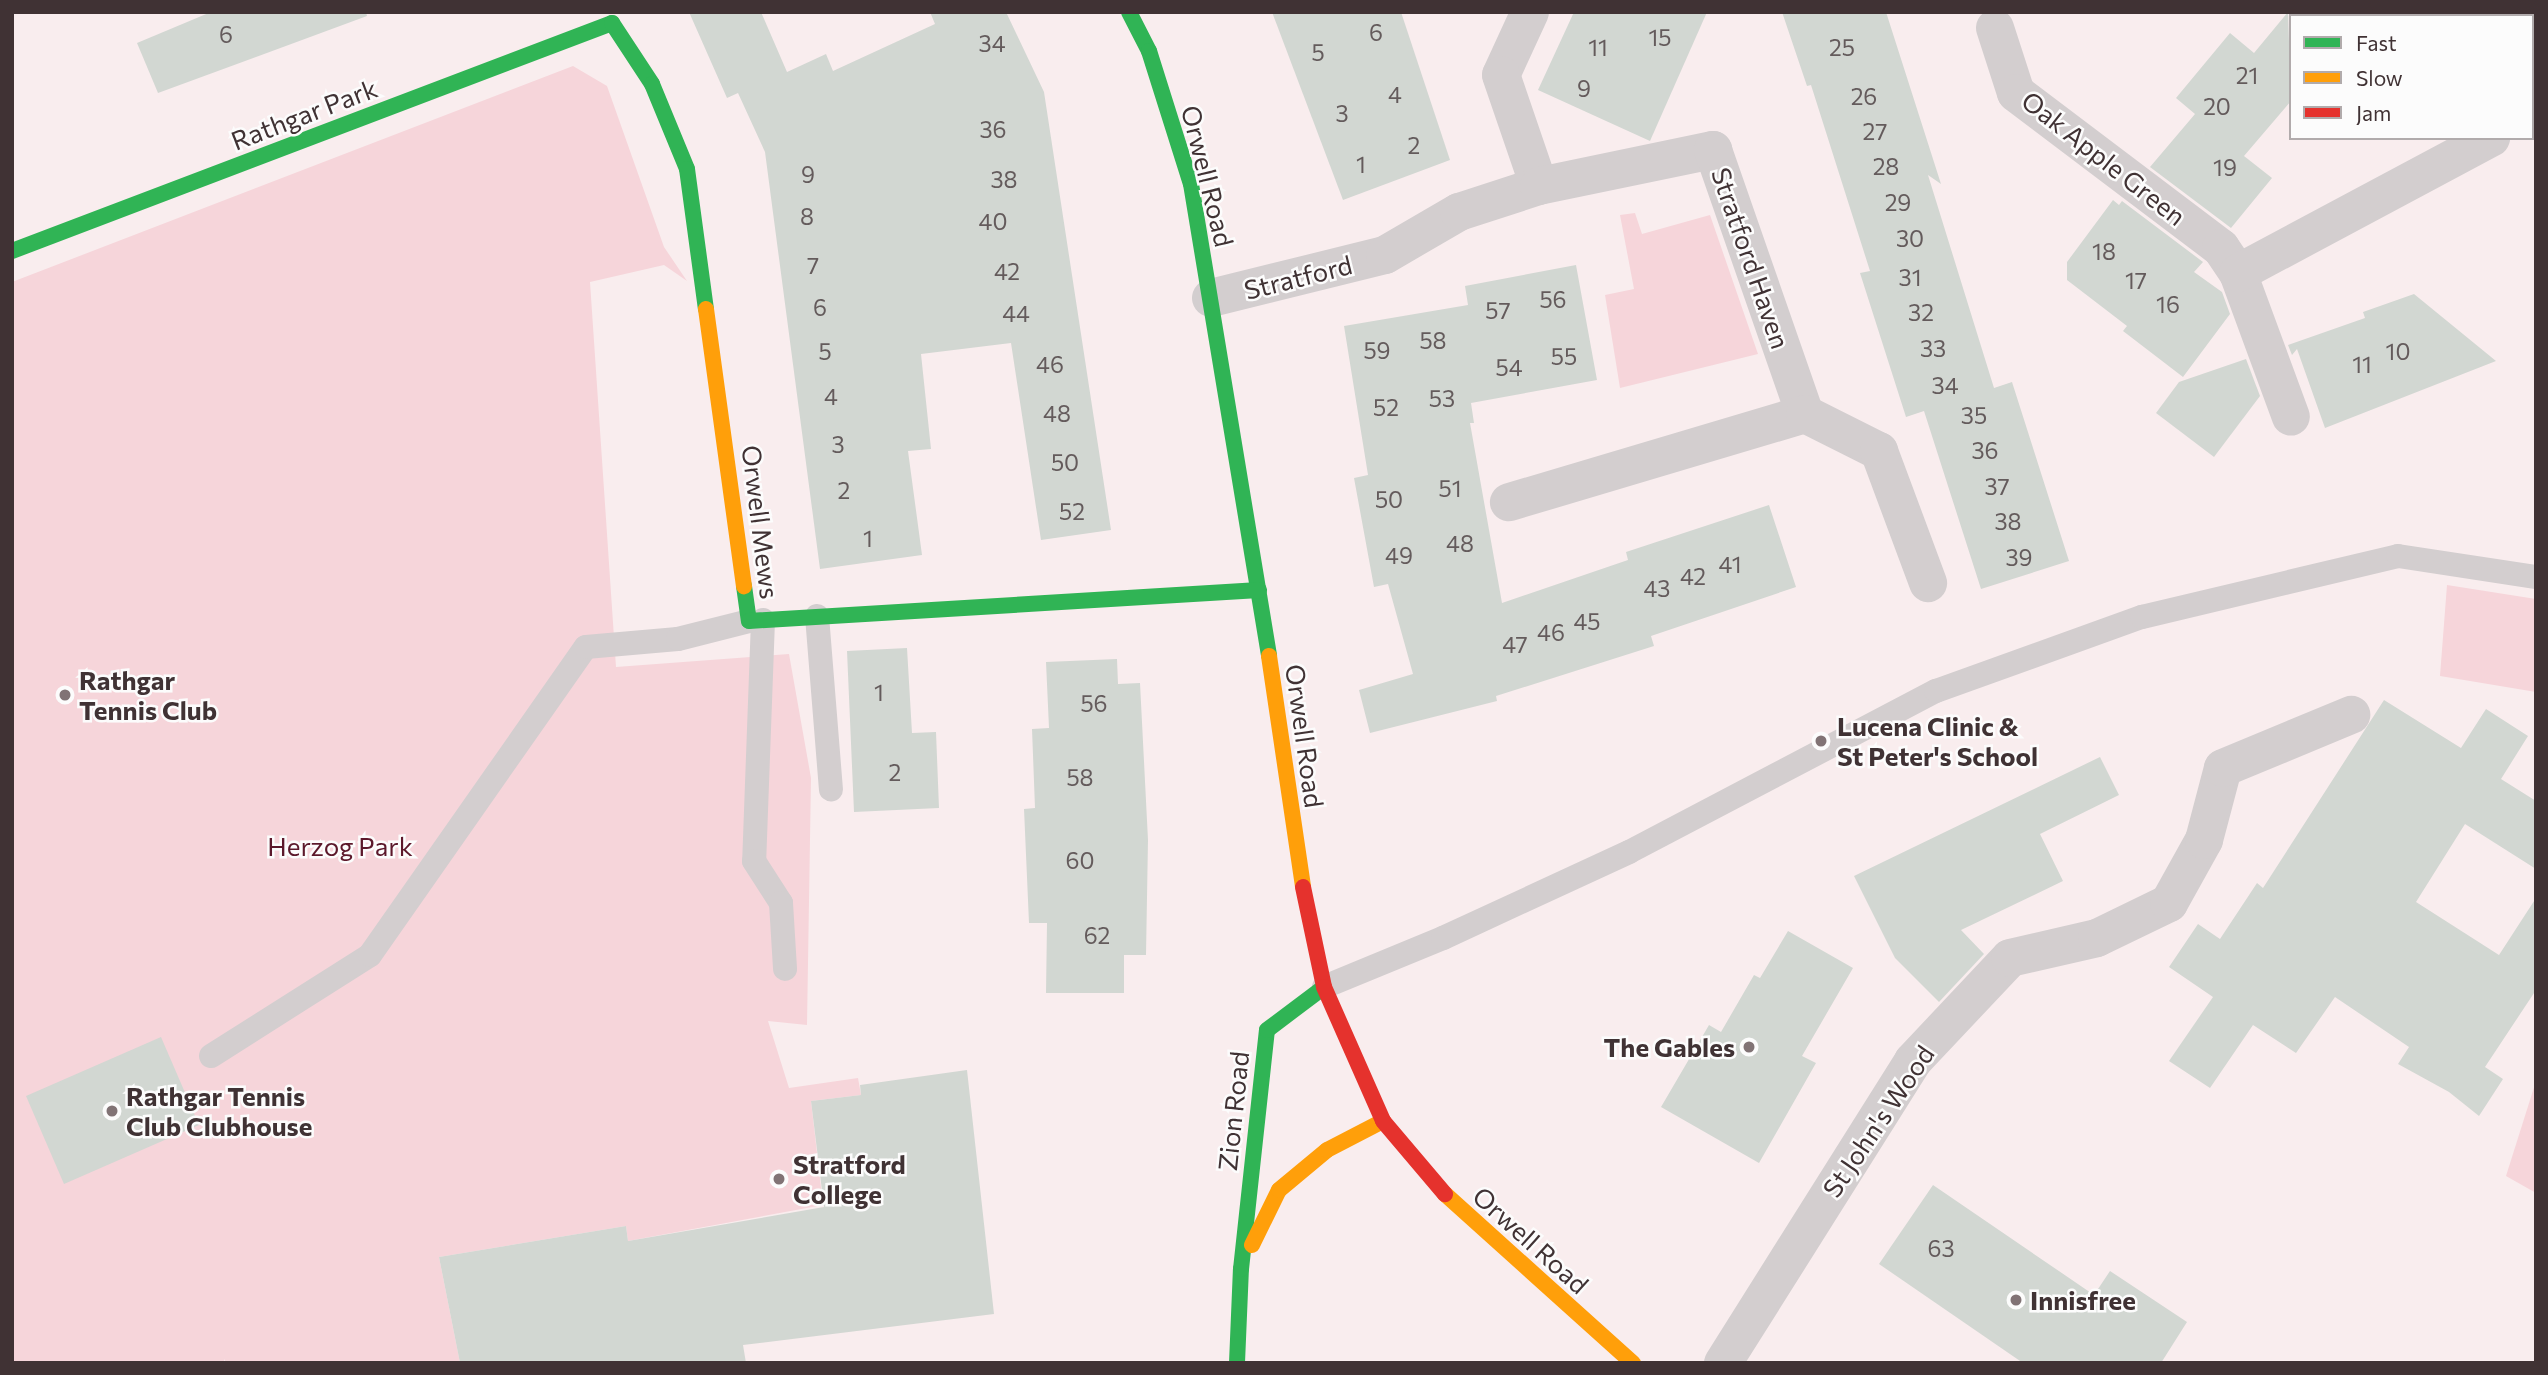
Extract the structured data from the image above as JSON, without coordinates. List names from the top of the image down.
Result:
{
  "streets": {
    "street": [
      "Rathgar Park",
      "Oak Apple Green",
      "Orwell Road",
      "Stratford Haven",
      "Stratford",
      "Orwell Mews",
      "Zion Road",
      "St John's Wood"
    ]
  },
  "crossings": [
    ["Rathgar Park", "Orwell Mews"],
    ["Orwell Road", "Stratford"],
    ["Orwell Road", "Orwell Mews"],
    ["Orwell Road", "Zion Road"],
    ["Stratford Haven", "Stratford"]
  ],
  "parks": ["Herzog Park"],
  "places": [
    "Rathgar Tennis Club",
    "Lucena Clinic & St Peter's School",
    "The Gables",
    "Rathgar Tennis Club Clubhouse",
    "Stratford College",
    "Innisfree"
  ],
  "house_numbers": [
    "6",
    "6",
    "15",
    "34",
    "11",
    "25",
    "5",
    "21",
    "9",
    "4",
    "26",
    "20",
    "3",
    "36",
    "27",
    "2",
    "1",
    "28",
    "19",
    "9",
    "38",
    "29",
    "8",
    "40",
    "30",
    "18",
    "7",
    "42",
    "31",
    "17",
    "56",
    "16",
    "6",
    "57",
    "32",
    "44",
    "58",
    "33",
    "59",
    "5",
    "10",
    "55",
    "46",
    "11",
    "54",
    "34",
    "4",
    "53",
    "52",
    "48",
    "35",
    "3",
    "36",
    "50",
    "37",
    "51",
    "2",
    "50",
    "52",
    "38",
    "1",
    "48",
    "49",
    "39",
    "41",
    "42",
    "43",
    "45",
    "46",
    "47",
    "1",
    "56",
    "2",
    "58",
    "60",
    "62",
    "63"
  ],
  "legend": ["Fast", "Slow", "Jam"]
}
